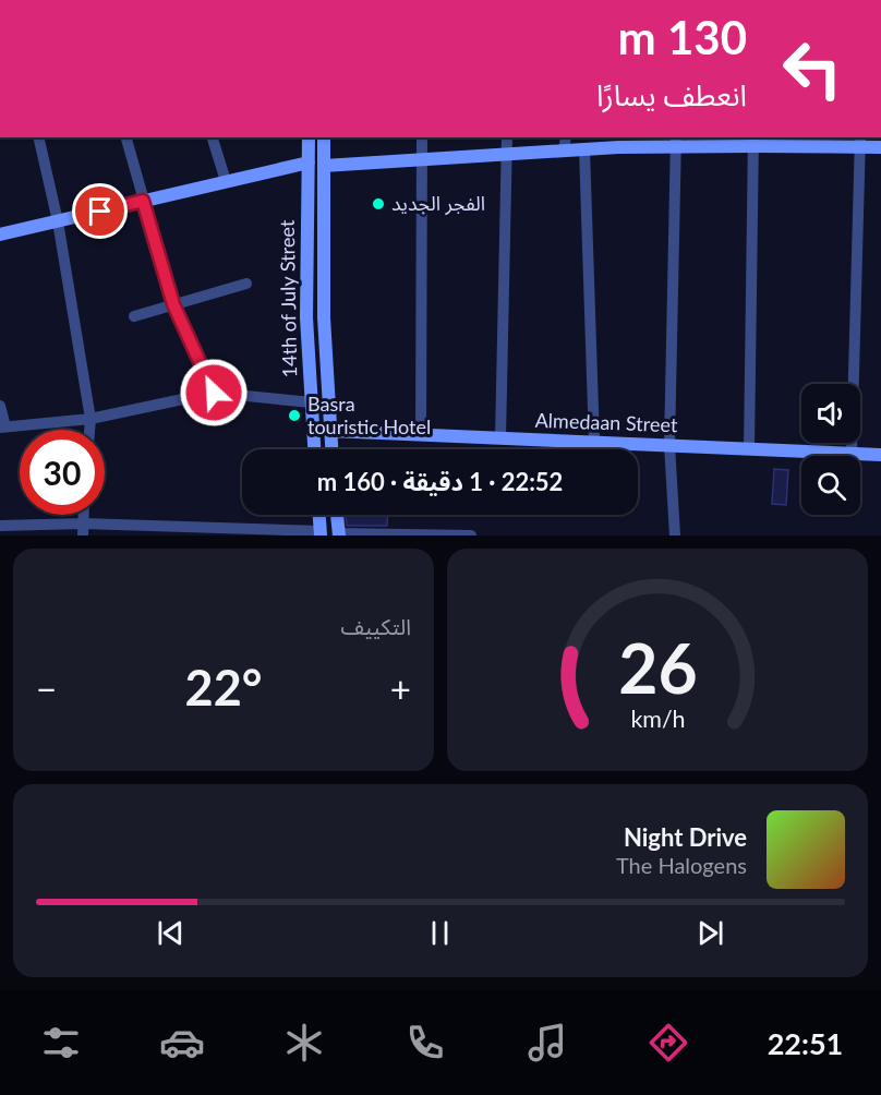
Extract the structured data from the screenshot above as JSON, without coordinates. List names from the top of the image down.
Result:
{
  "streets": {
    "street": ["14th of July Street", "Almedaan Street"]
  },
  "crossings": [
    ["14th of July Street", "Almedaan Street"]
  ],
  "places": ["الفجر الجديد", "Basra touristic Hotel"],
  "page": {
    "turn": ["130 m", "انعطف يسارًا"],
    "limit": "30",
    "trip": "22:52 · 1 دقيقة · 160 m",
    "tile": "التكييف",
    "heat": ["−", "22°", "+"],
    "song": ["Night Drive", "The Halogens"],
    "tabs": "22:51",
    "gauge": ["26", "km/h"]
  }
}
